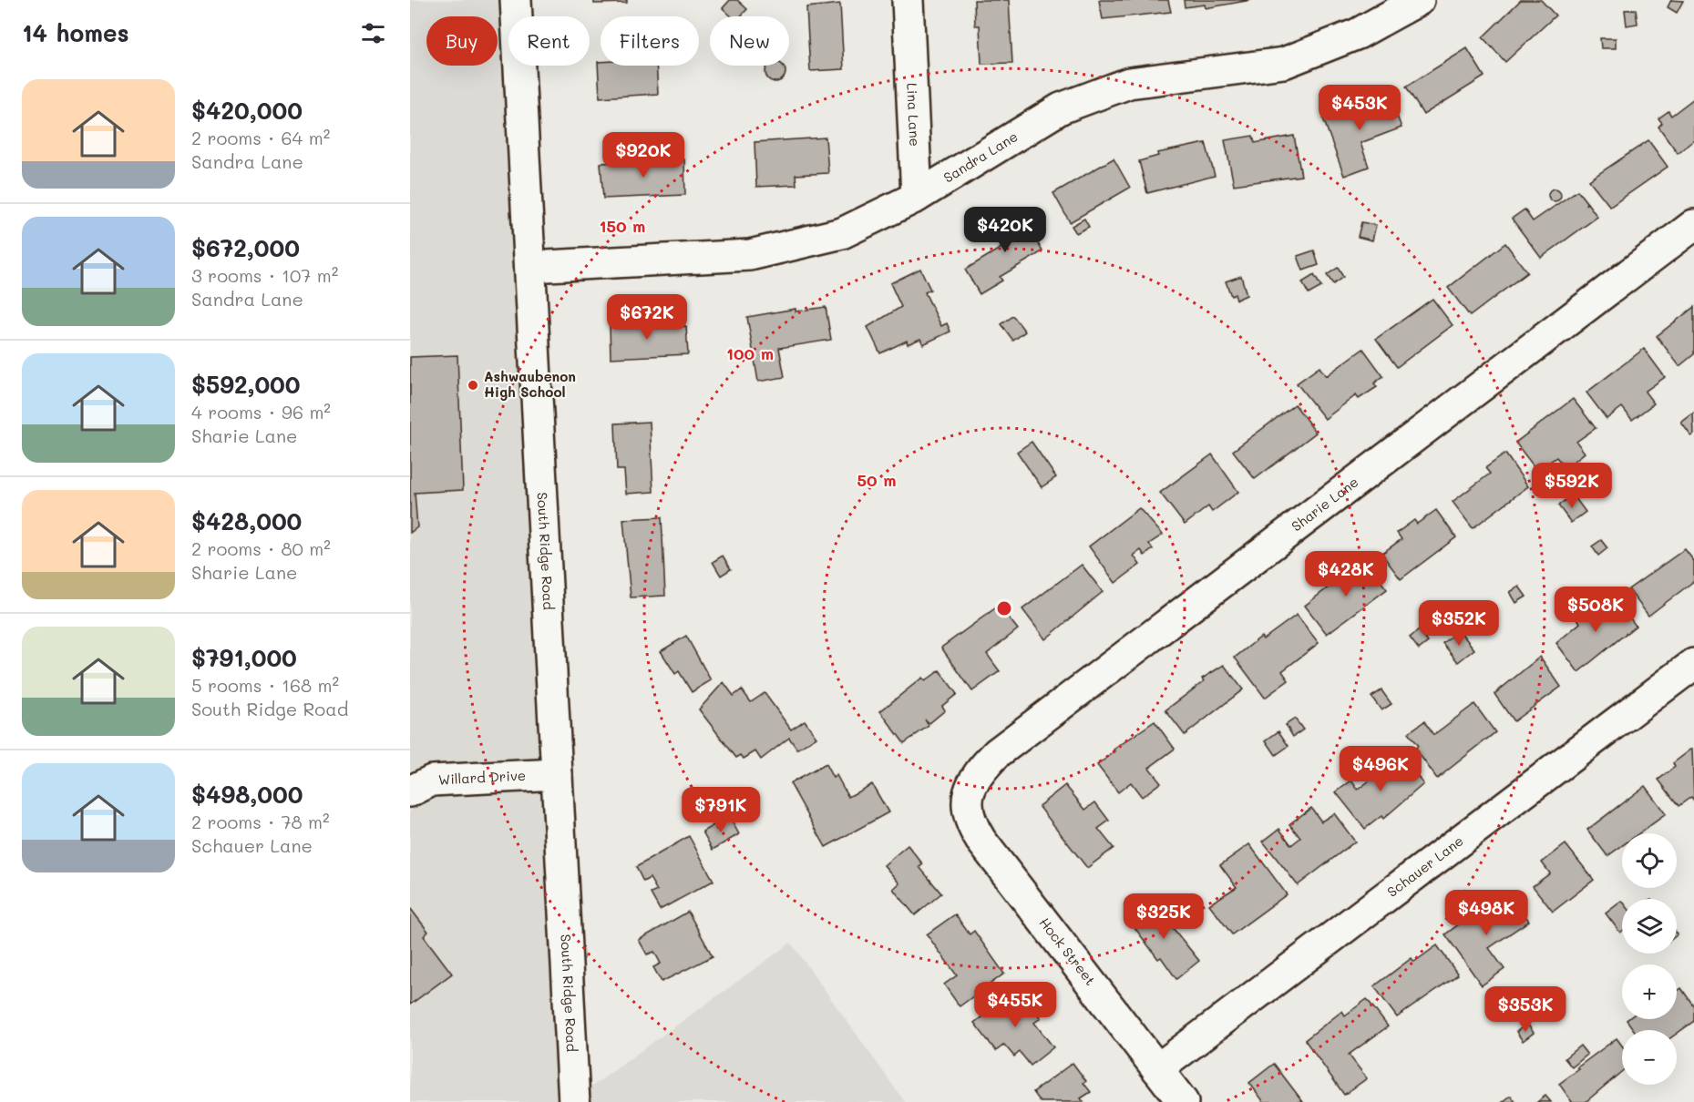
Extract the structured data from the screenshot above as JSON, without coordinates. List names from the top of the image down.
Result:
{
  "streets": {
    "street": [
      "Lina Lane",
      "Sandra Lane",
      "Sharie Lane",
      "South Ridge Road",
      "Willard Drive",
      "Schauer Lane",
      "Hock Street"
    ]
  },
  "crossings": [
    ["Lina Lane", "Sandra Lane"],
    ["Sandra Lane", "South Ridge Road"],
    ["Sharie Lane", "Hock Street"],
    ["South Ridge Road", "Willard Drive"],
    ["Schauer Lane", "Hock Street"]
  ],
  "places": ["Ashwaubenon High School"],
  "page": {
    "heading": "14 homes",
    "chip": [
      "Buy",
      "Rent",
      "Filters",
      "New"
    ],
    "list": [
      {
        "name": "$420,000",
        "note": "2 rooms · 64 m² · Sandra Lane"
      },
      {
        "name": "$672,000",
        "note": "3 rooms · 107 m² · Sandra Lane"
      },
      {
        "name": "$592,000",
        "note": "4 rooms · 96 m² · Sharie Lane"
      },
      {
        "name": "$428,000",
        "note": "2 rooms · 80 m² · Sharie Lane"
      },
      {
        "name": "$791,000",
        "note": "5 rooms · 168 m² · South Ridge Road"
      },
      {
        "name": "$498,000",
        "note": "2 rooms · 78 m² · Schauer Lane"
      }
    ],
    "price": [
      "$453K",
      "$920K",
      "$420K",
      "$672K",
      "$592K",
      "$428K",
      "$508K",
      "$352K",
      "$496K",
      "$791K",
      "$498K",
      "$325K",
      "$455K",
      "$353K"
    ],
    "map_buttons": ["+", "−"]
  },
  "rings": ["150 m", "100 m", "50 m"]
}
